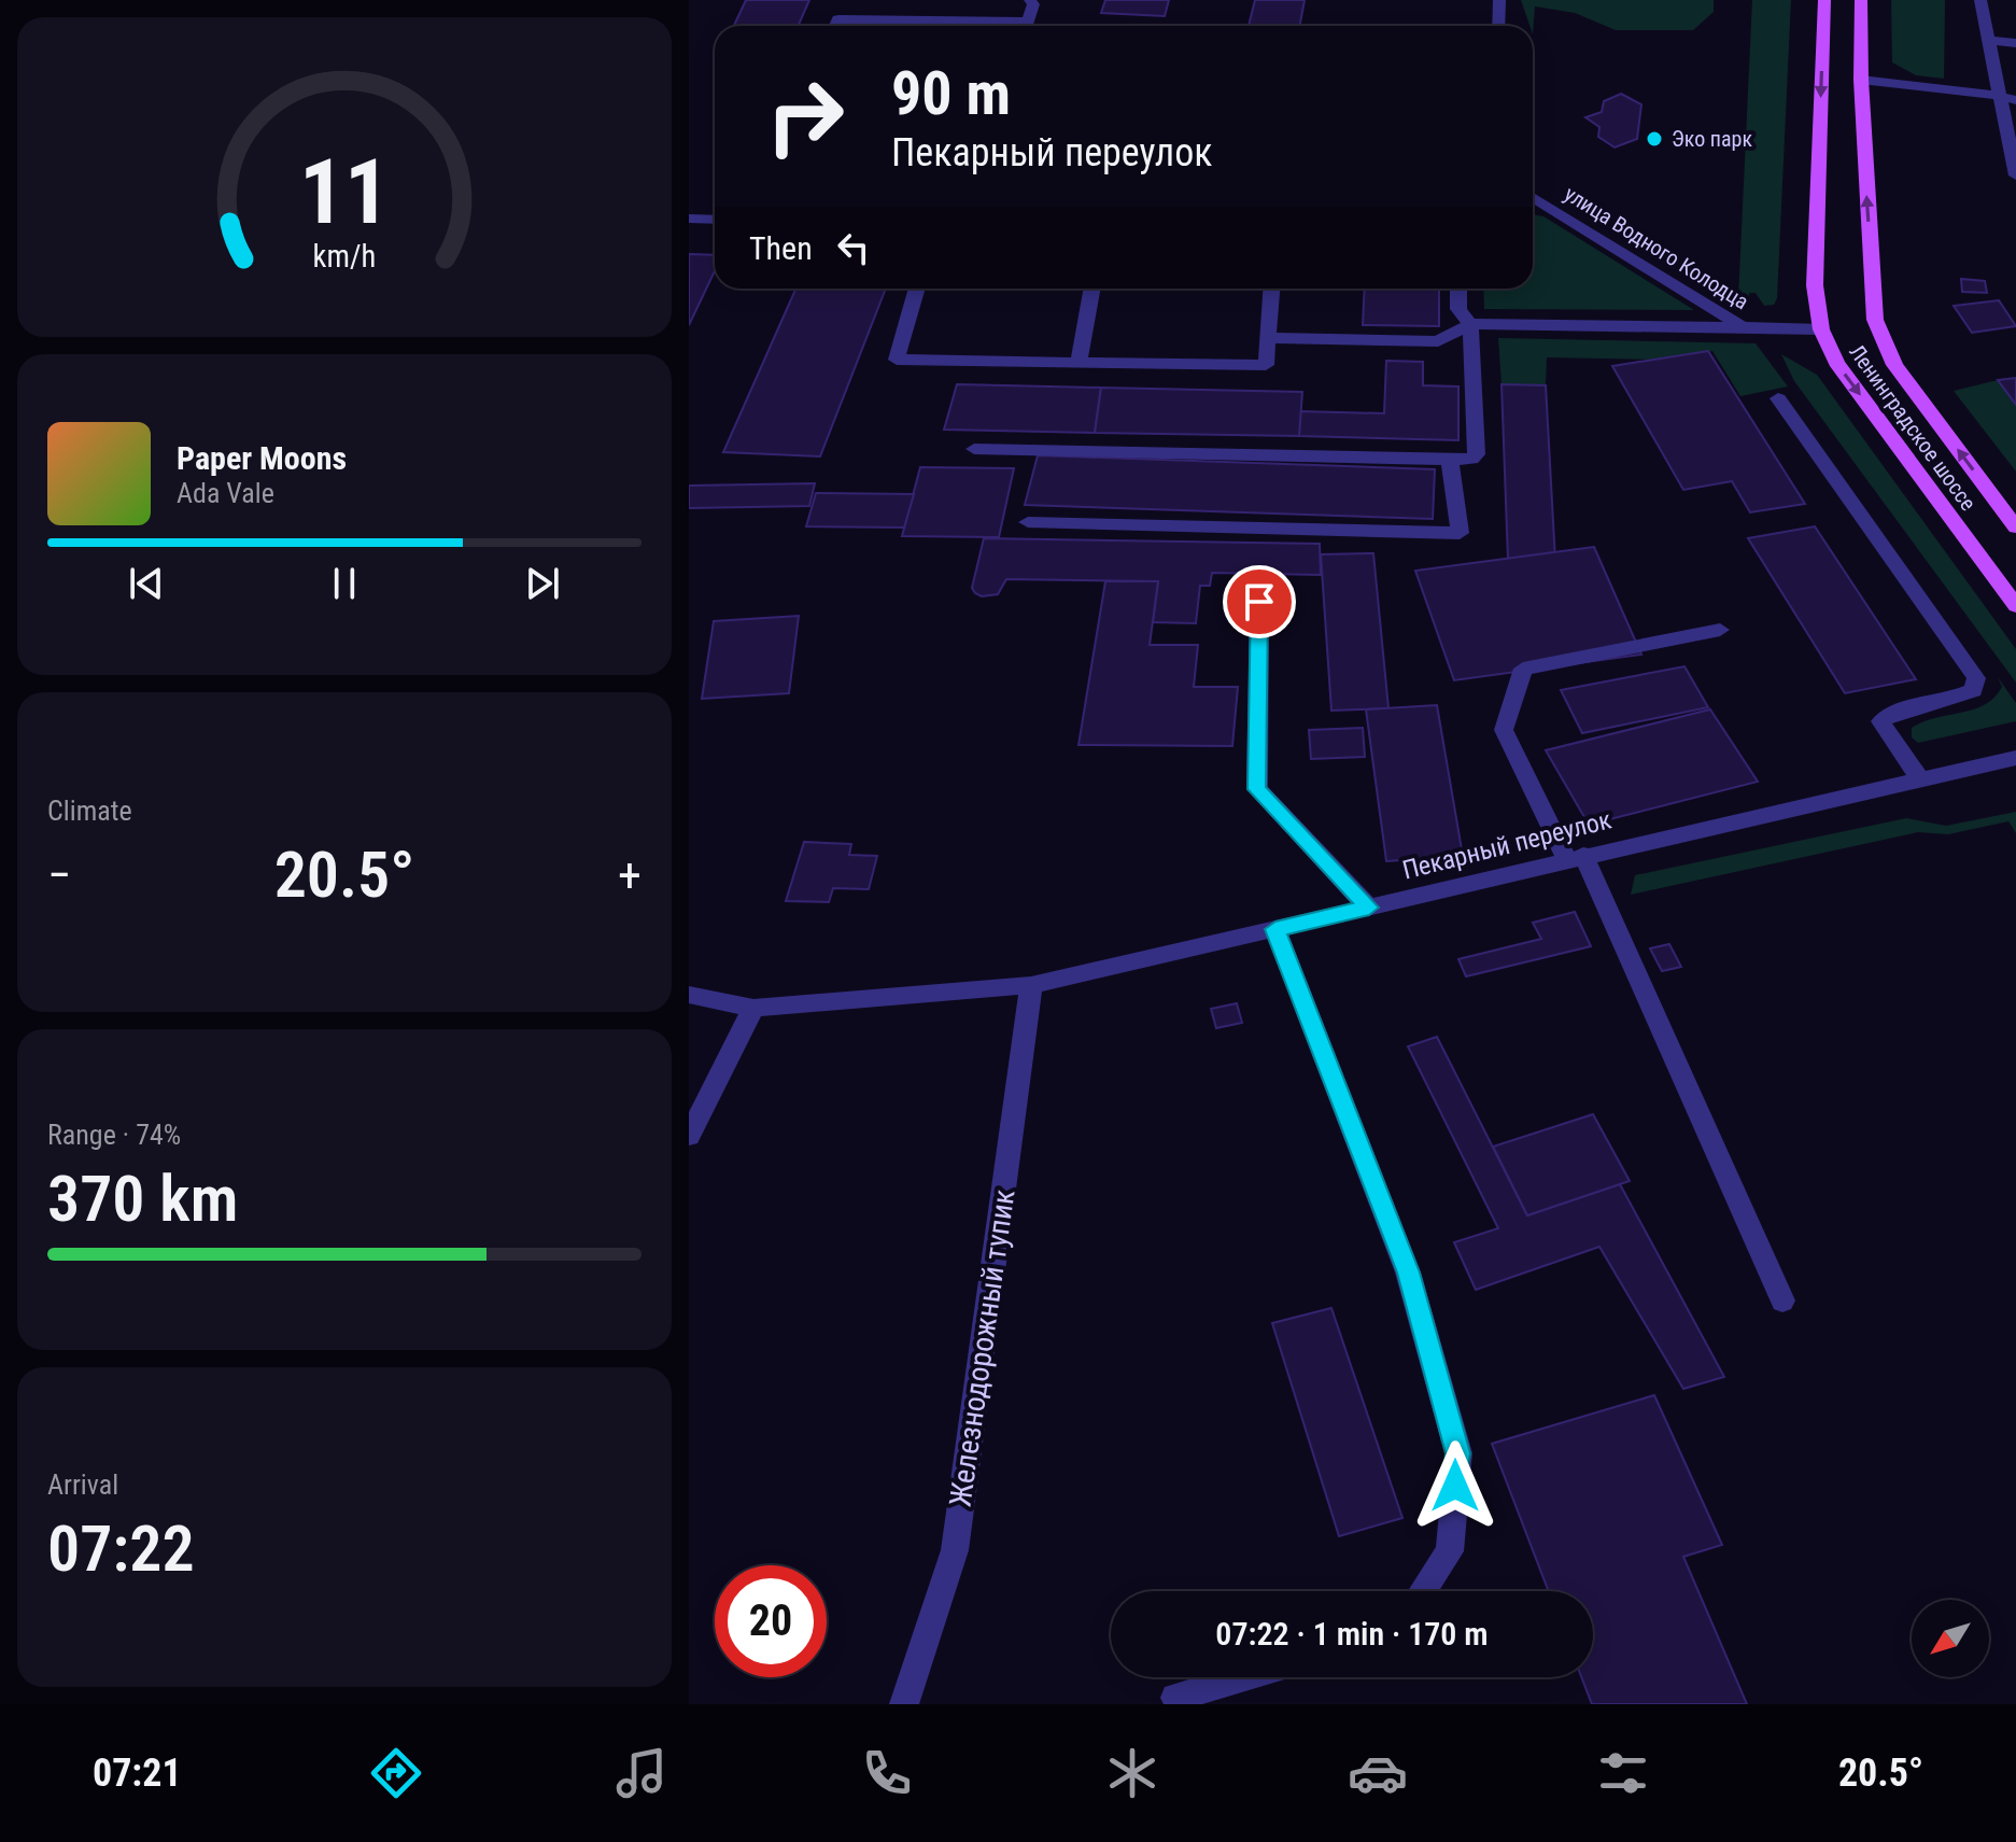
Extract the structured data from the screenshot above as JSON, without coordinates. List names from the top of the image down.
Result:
{
  "streets": {
    "main road": ["Ленинградское шоссе"],
    "street": ["улица Водного Колодца", "Пекарный переулок", "Железнодорожный тупик"]
  },
  "crossings": [
    ["улица Водного Колодца", "Ленинградское шоссе"],
    ["Пекарный переулок", "Железнодорожный тупик"]
  ],
  "places": ["Эко парк"],
  "north": "bottom left",
  "page": {
    "turn": ["90 m", "Пекарный переулок"],
    "then": "Then",
    "song": ["Paper Moons", "Ada Vale"],
    "tile": [
      "Climate",
      ["Range · 74%", "370 km"],
      ["Arrival", "07:22"]
    ],
    "heat": ["−", "20.5°", "+"],
    "limit": "20",
    "trip": "07:22 · 1 min · 170 m",
    "tabs": ["07:21", "20.5°"],
    "gauge": ["11", "km/h"]
  }
}
